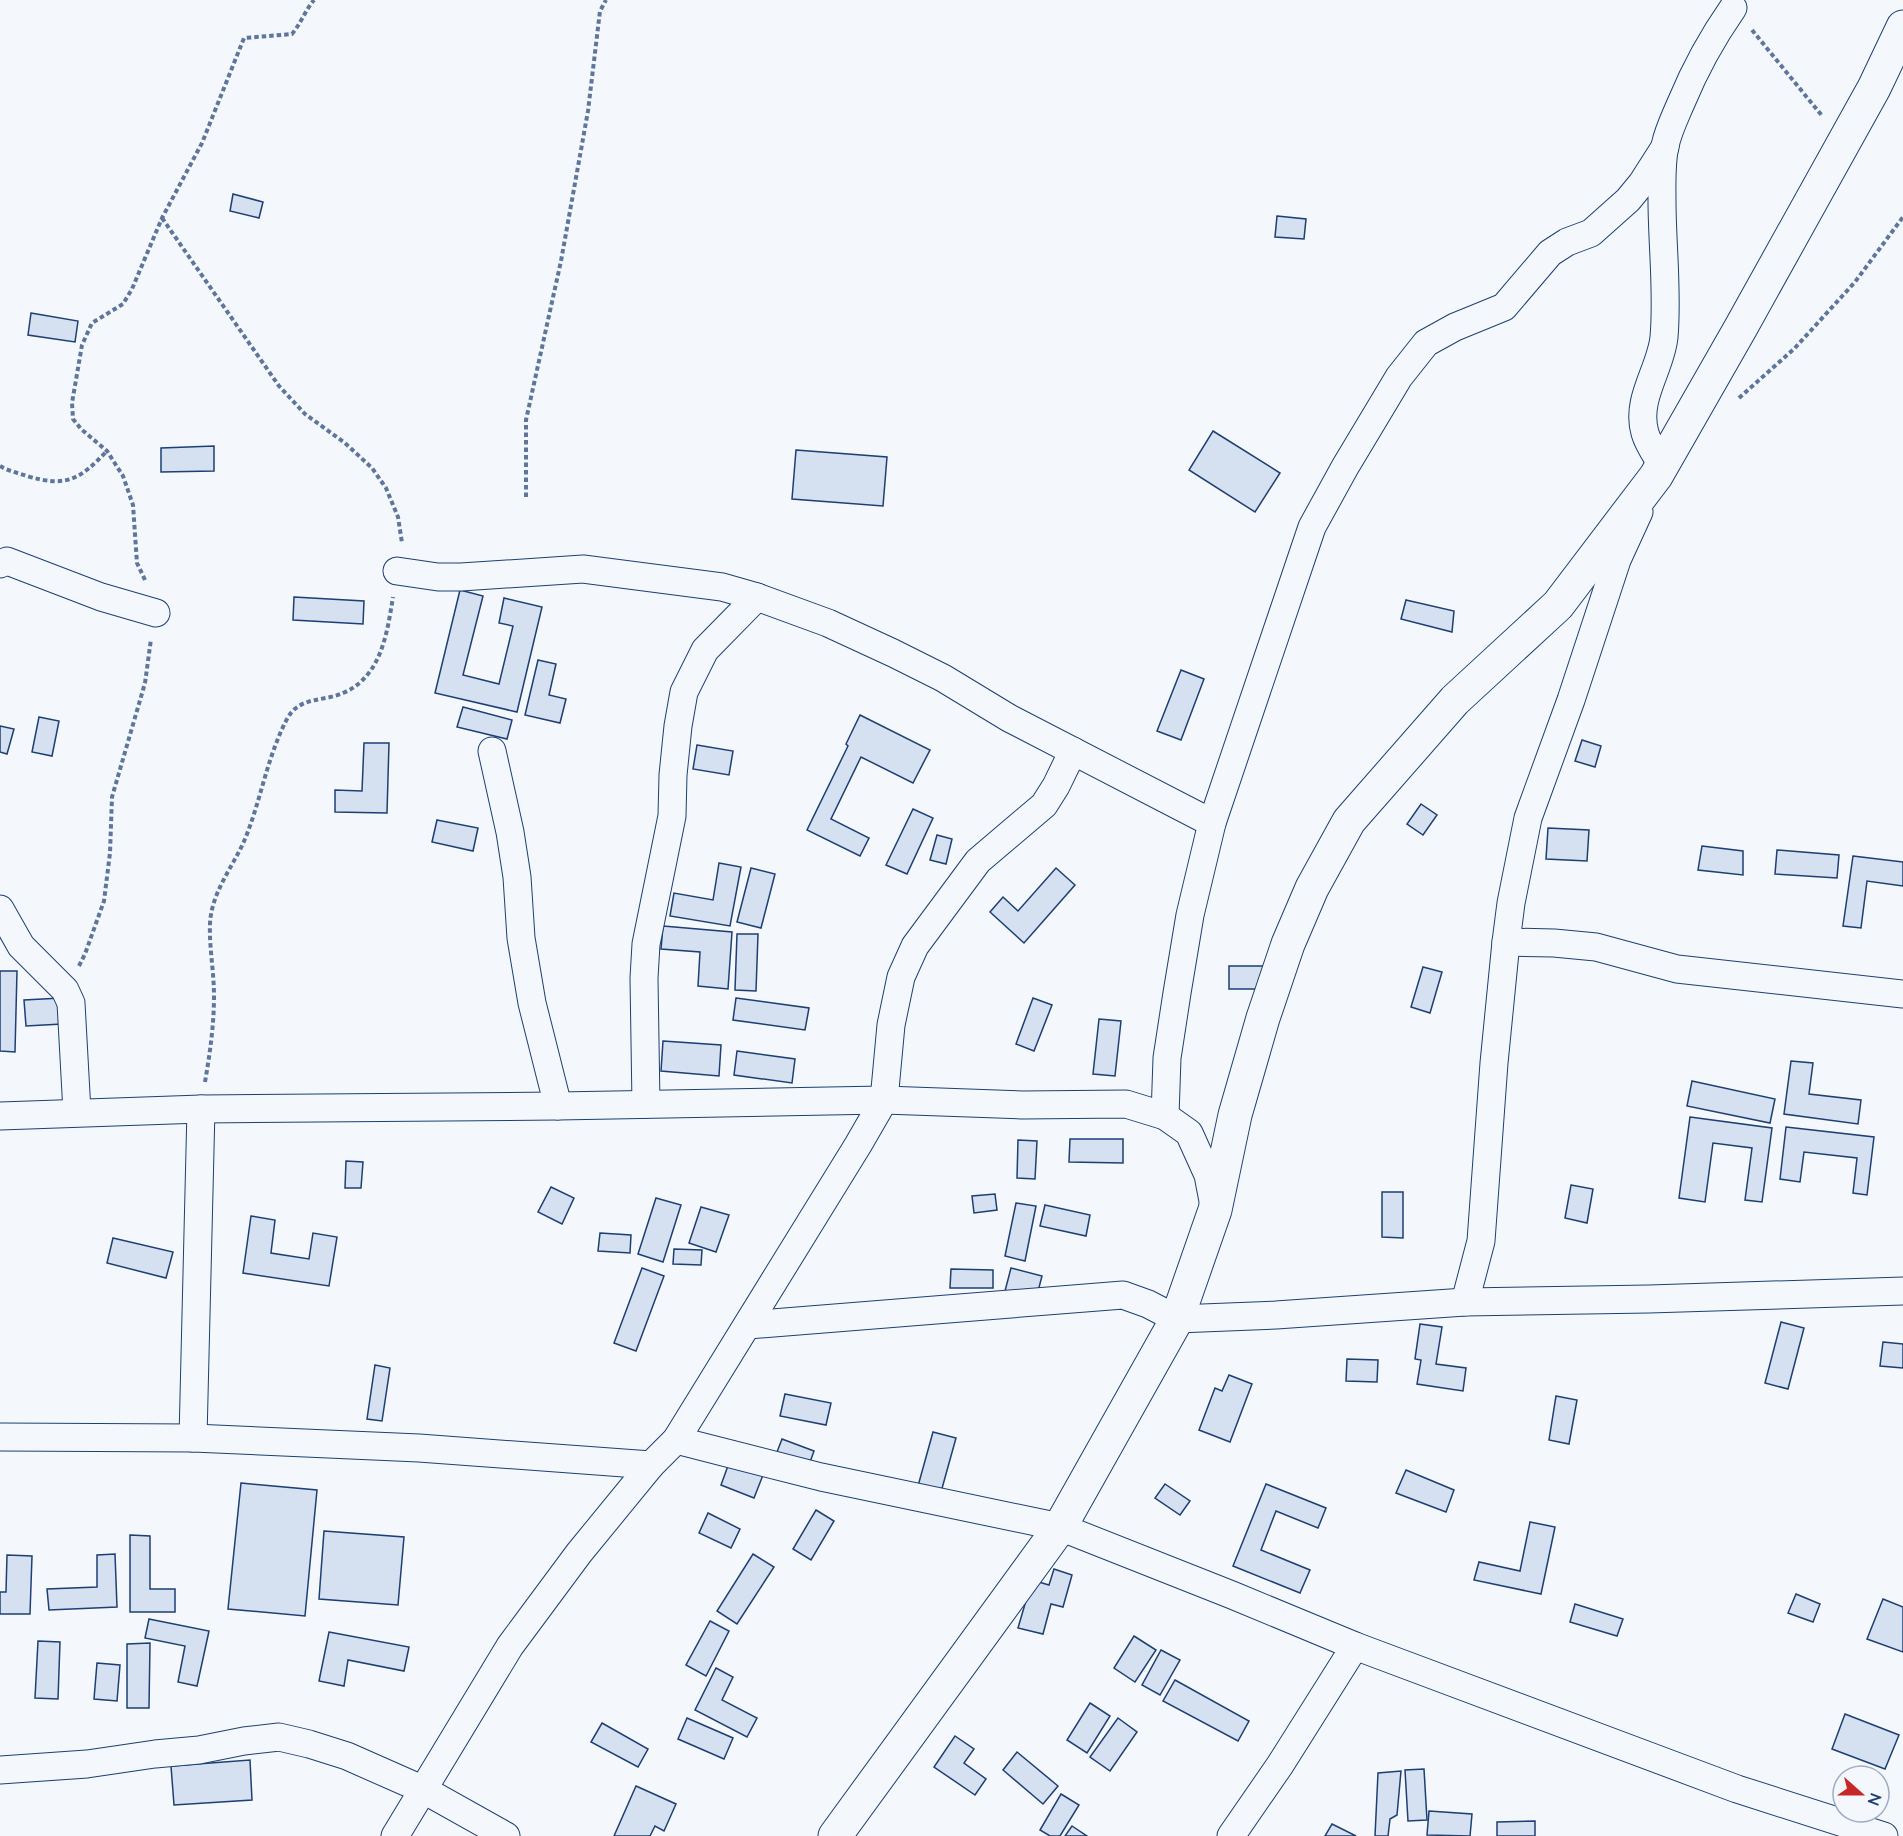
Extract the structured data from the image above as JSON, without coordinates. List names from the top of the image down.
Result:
{
  "north": "right"
}
